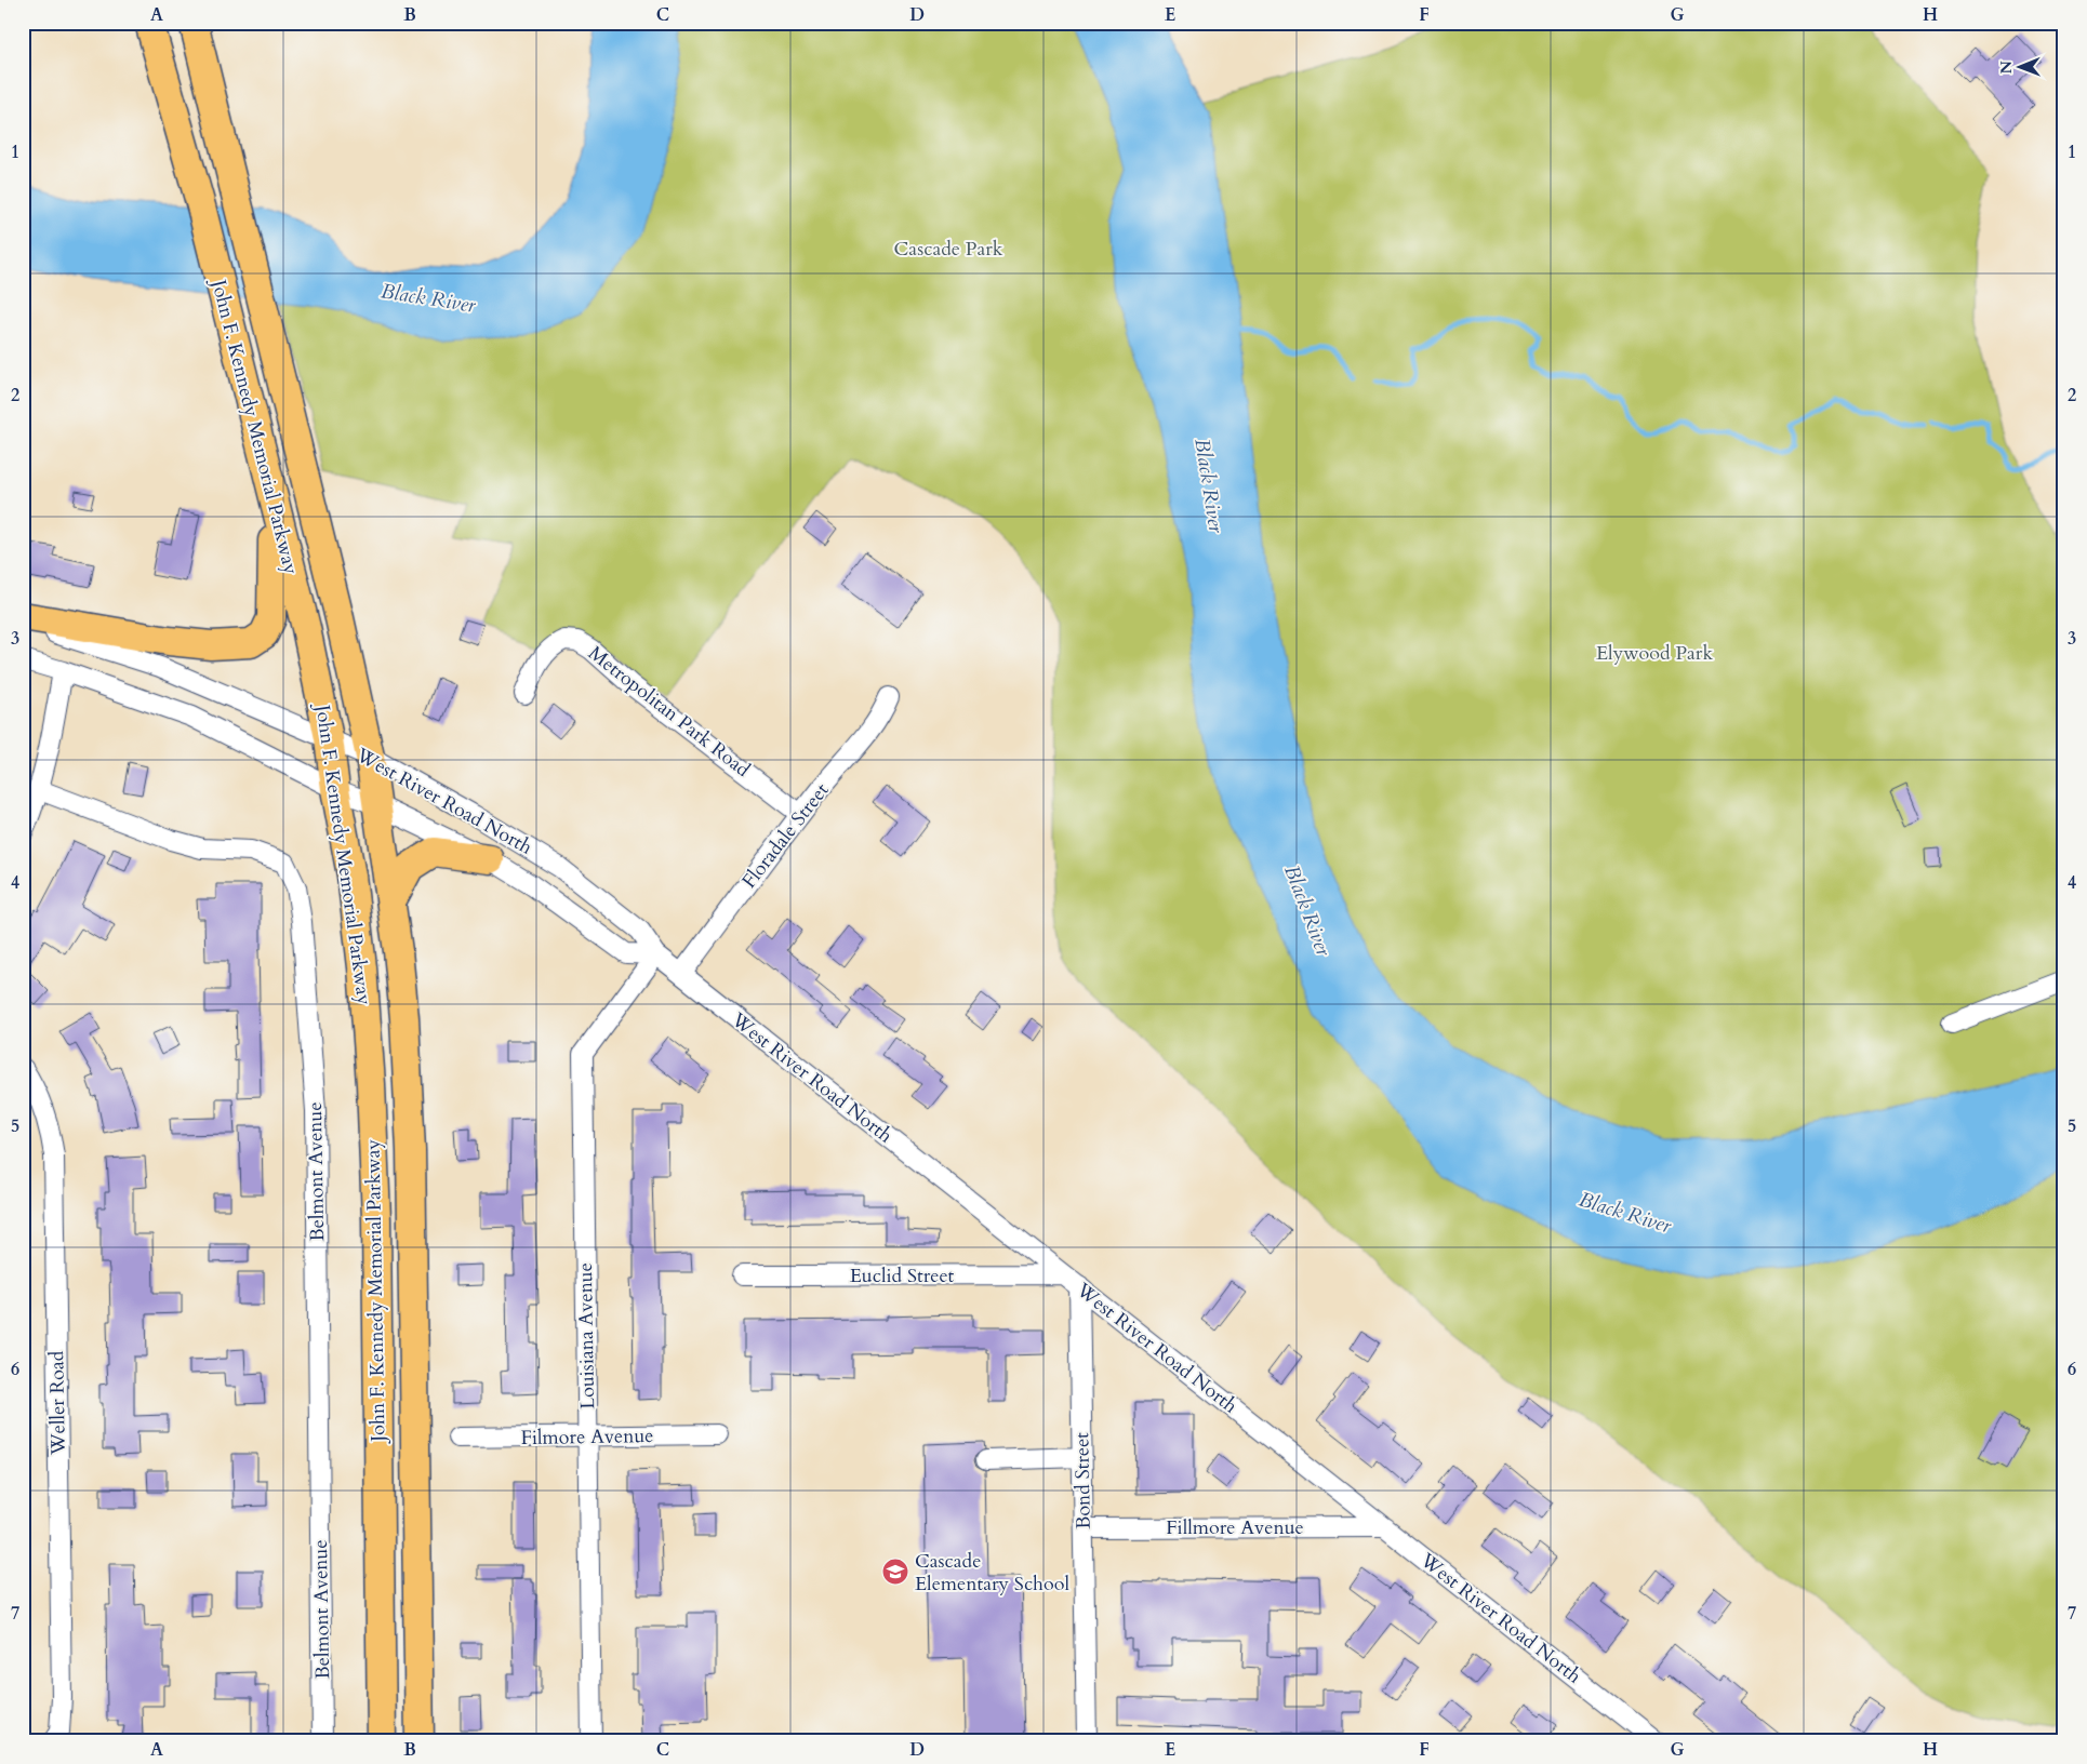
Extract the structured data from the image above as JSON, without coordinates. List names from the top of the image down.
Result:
{
  "streets": {
    "highway": ["John F. Kennedy Memorial Parkway"],
    "street": [
      "Metropolitan Park Road",
      "West River Road North",
      "Floradale Street",
      "Belmont Avenue",
      "Euclid Street",
      "Louisiana Avenue",
      "Weller Road",
      "Filmore Avenue",
      "Bond Street",
      "Fillmore Avenue"
    ]
  },
  "crossings": [
    ["John F. Kennedy Memorial Parkway", "West River Road North"],
    ["Metropolitan Park Road", "Floradale Street"],
    ["West River Road North", "Floradale Street"],
    ["West River Road North", "Euclid Street"],
    ["West River Road North", "Louisiana Avenue"],
    ["West River Road North", "Bond Street"],
    ["West River Road North", "Fillmore Avenue"],
    ["Louisiana Avenue", "Filmore Avenue"],
    ["Bond Street", "Fillmore Avenue"]
  ],
  "water": ["Black River"],
  "parks": ["Cascade Park", "Elywood Park"],
  "places": {
    "school or university": ["Cascade Elementary School"]
  },
  "north": "left",
  "grid": {
    "columns": [
      "A",
      "B",
      "C",
      "D",
      "E",
      "F",
      "G",
      "H"
    ],
    "rows": [
      "1",
      "2",
      "3",
      "4",
      "5",
      "6",
      "7"
    ]
  }
}
